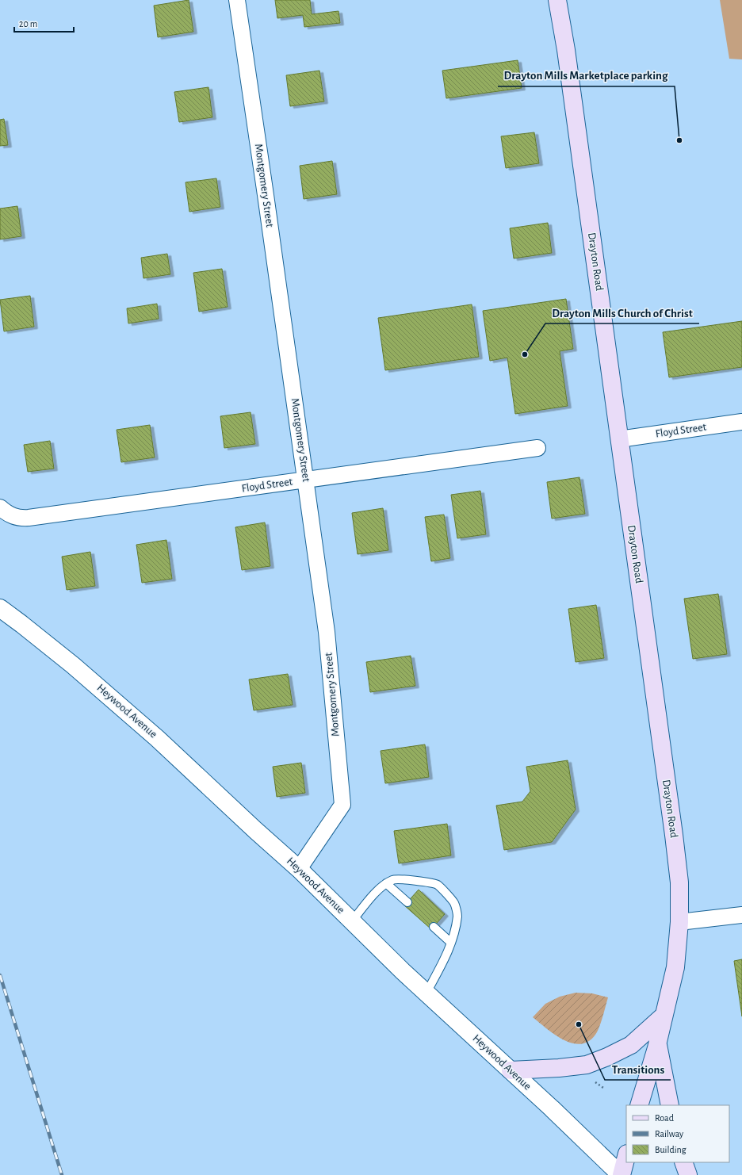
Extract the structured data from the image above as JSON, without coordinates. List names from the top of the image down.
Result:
{
  "streets": {
    "main road": ["Drayton Road"],
    "street": ["Montgomery Street", "Floyd Street", "Heywood Avenue"]
  },
  "crossings": [
    ["Montgomery Street", "Floyd Street"],
    ["Montgomery Street", "Heywood Avenue"],
    ["Drayton Road", "Floyd Street"]
  ],
  "places": ["Drayton Mills Marketplace parking", "Drayton Mills Church of Christ", "Transitions"],
  "legend": ["Road", "Railway", "Building"],
  "scale_bar": "20 m"
}
